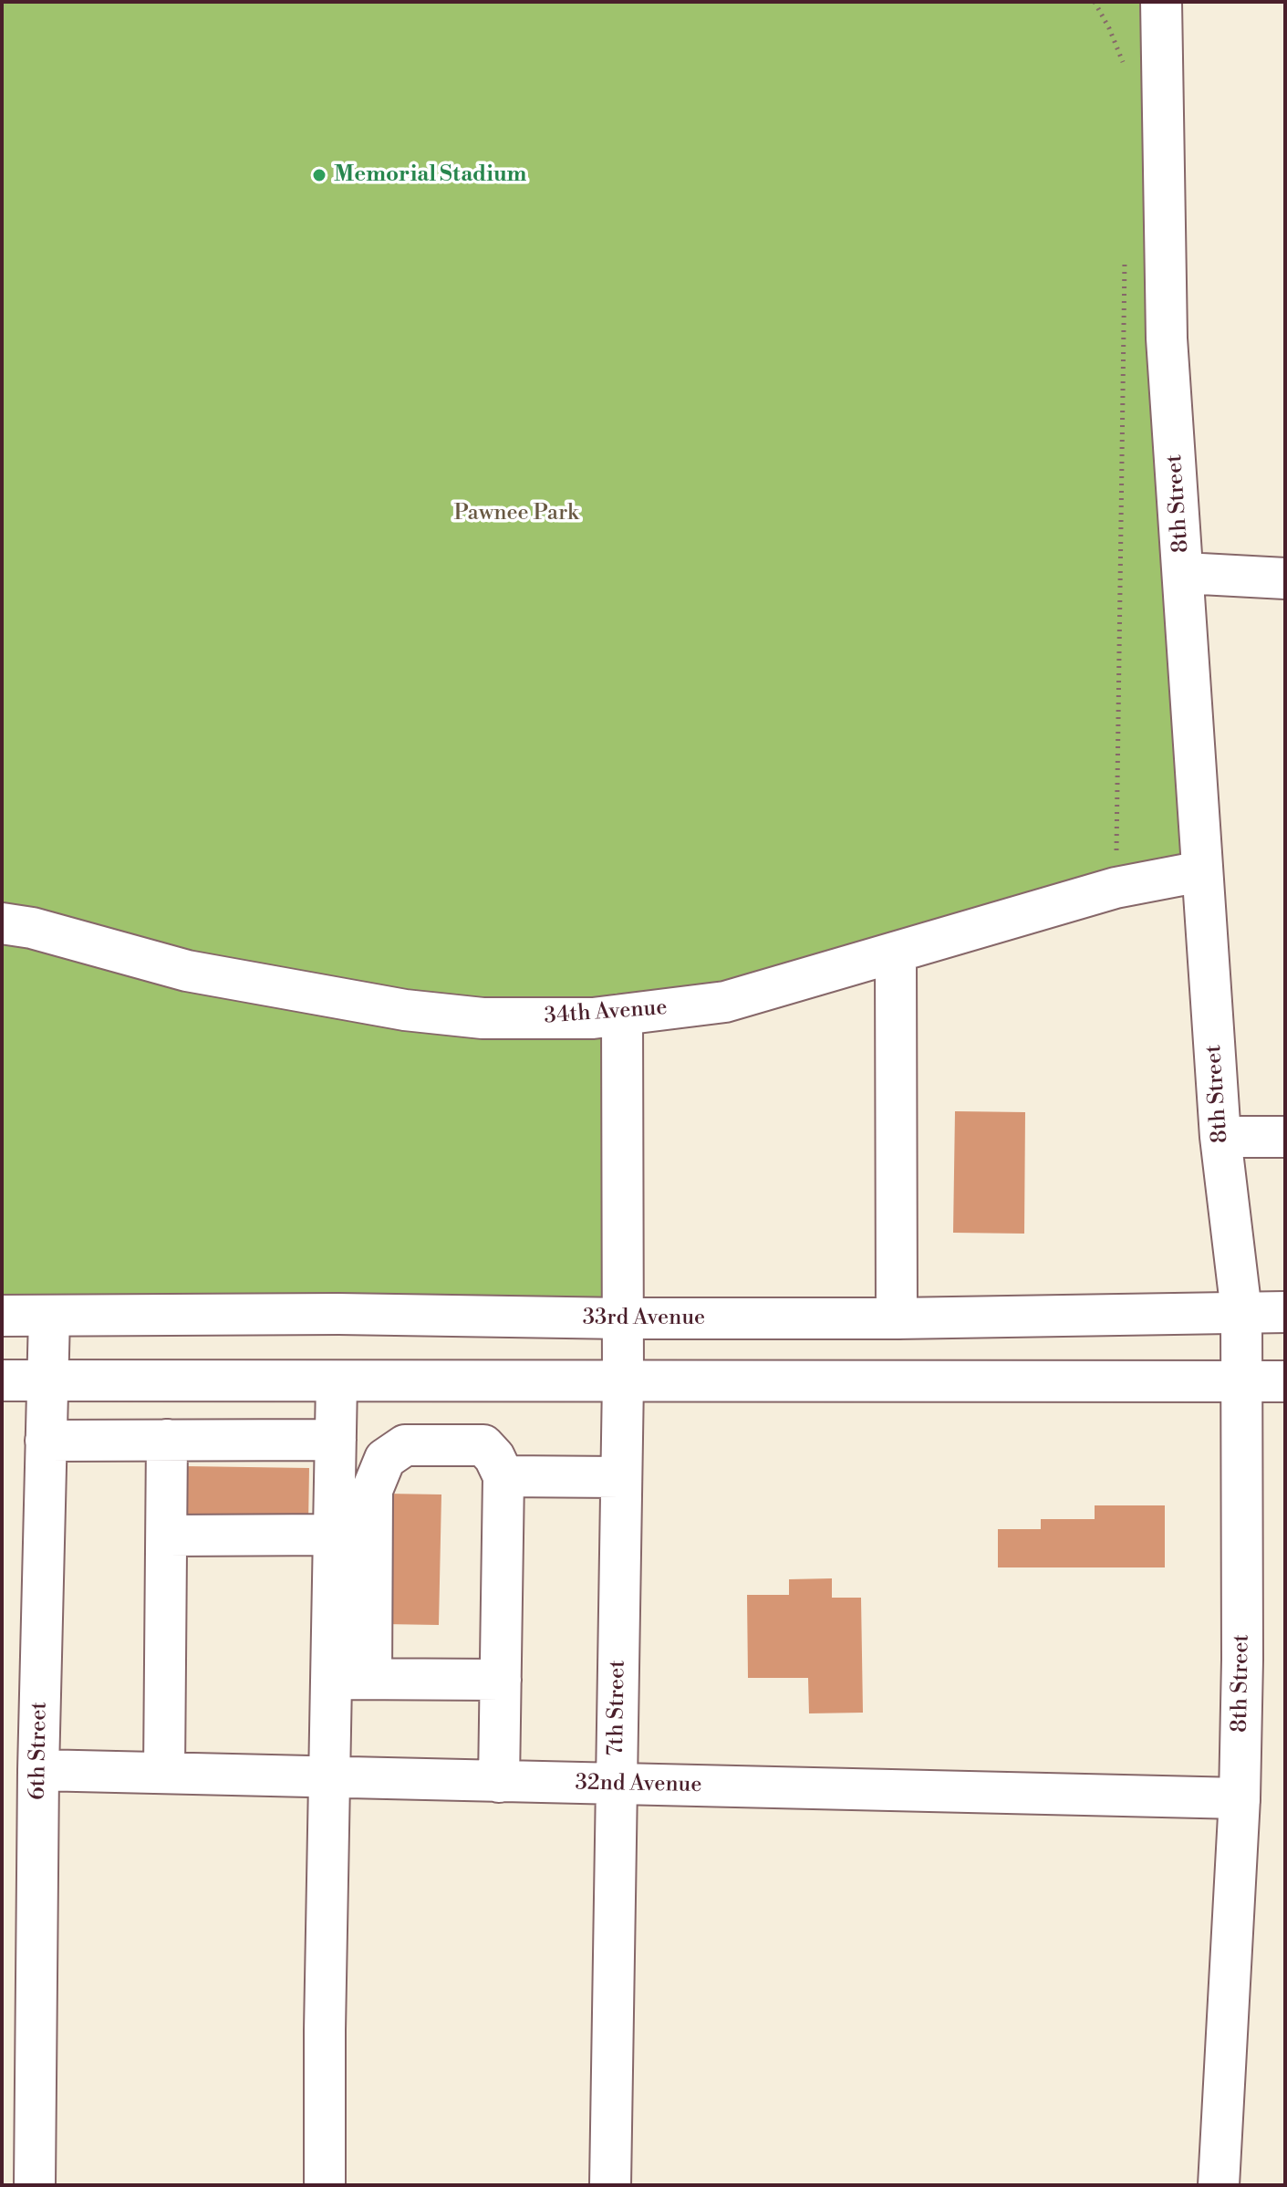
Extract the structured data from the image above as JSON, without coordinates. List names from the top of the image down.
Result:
{
  "streets": {
    "main road": [
      "8th Street",
      "34th Avenue",
      "33rd Avenue",
      "7th Street",
      "6th Street",
      "32nd Avenue"
    ]
  },
  "crossings": [
    ["8th Street", "34th Avenue"],
    ["8th Street", "33rd Avenue"],
    ["8th Street", "32nd Avenue"],
    ["34th Avenue", "7th Street"],
    ["33rd Avenue", "7th Street"],
    ["33rd Avenue", "6th Street"],
    ["7th Street", "32nd Avenue"],
    ["6th Street", "32nd Avenue"]
  ],
  "parks": ["Pawnee Park"],
  "places": ["Memorial Stadium"]
}
